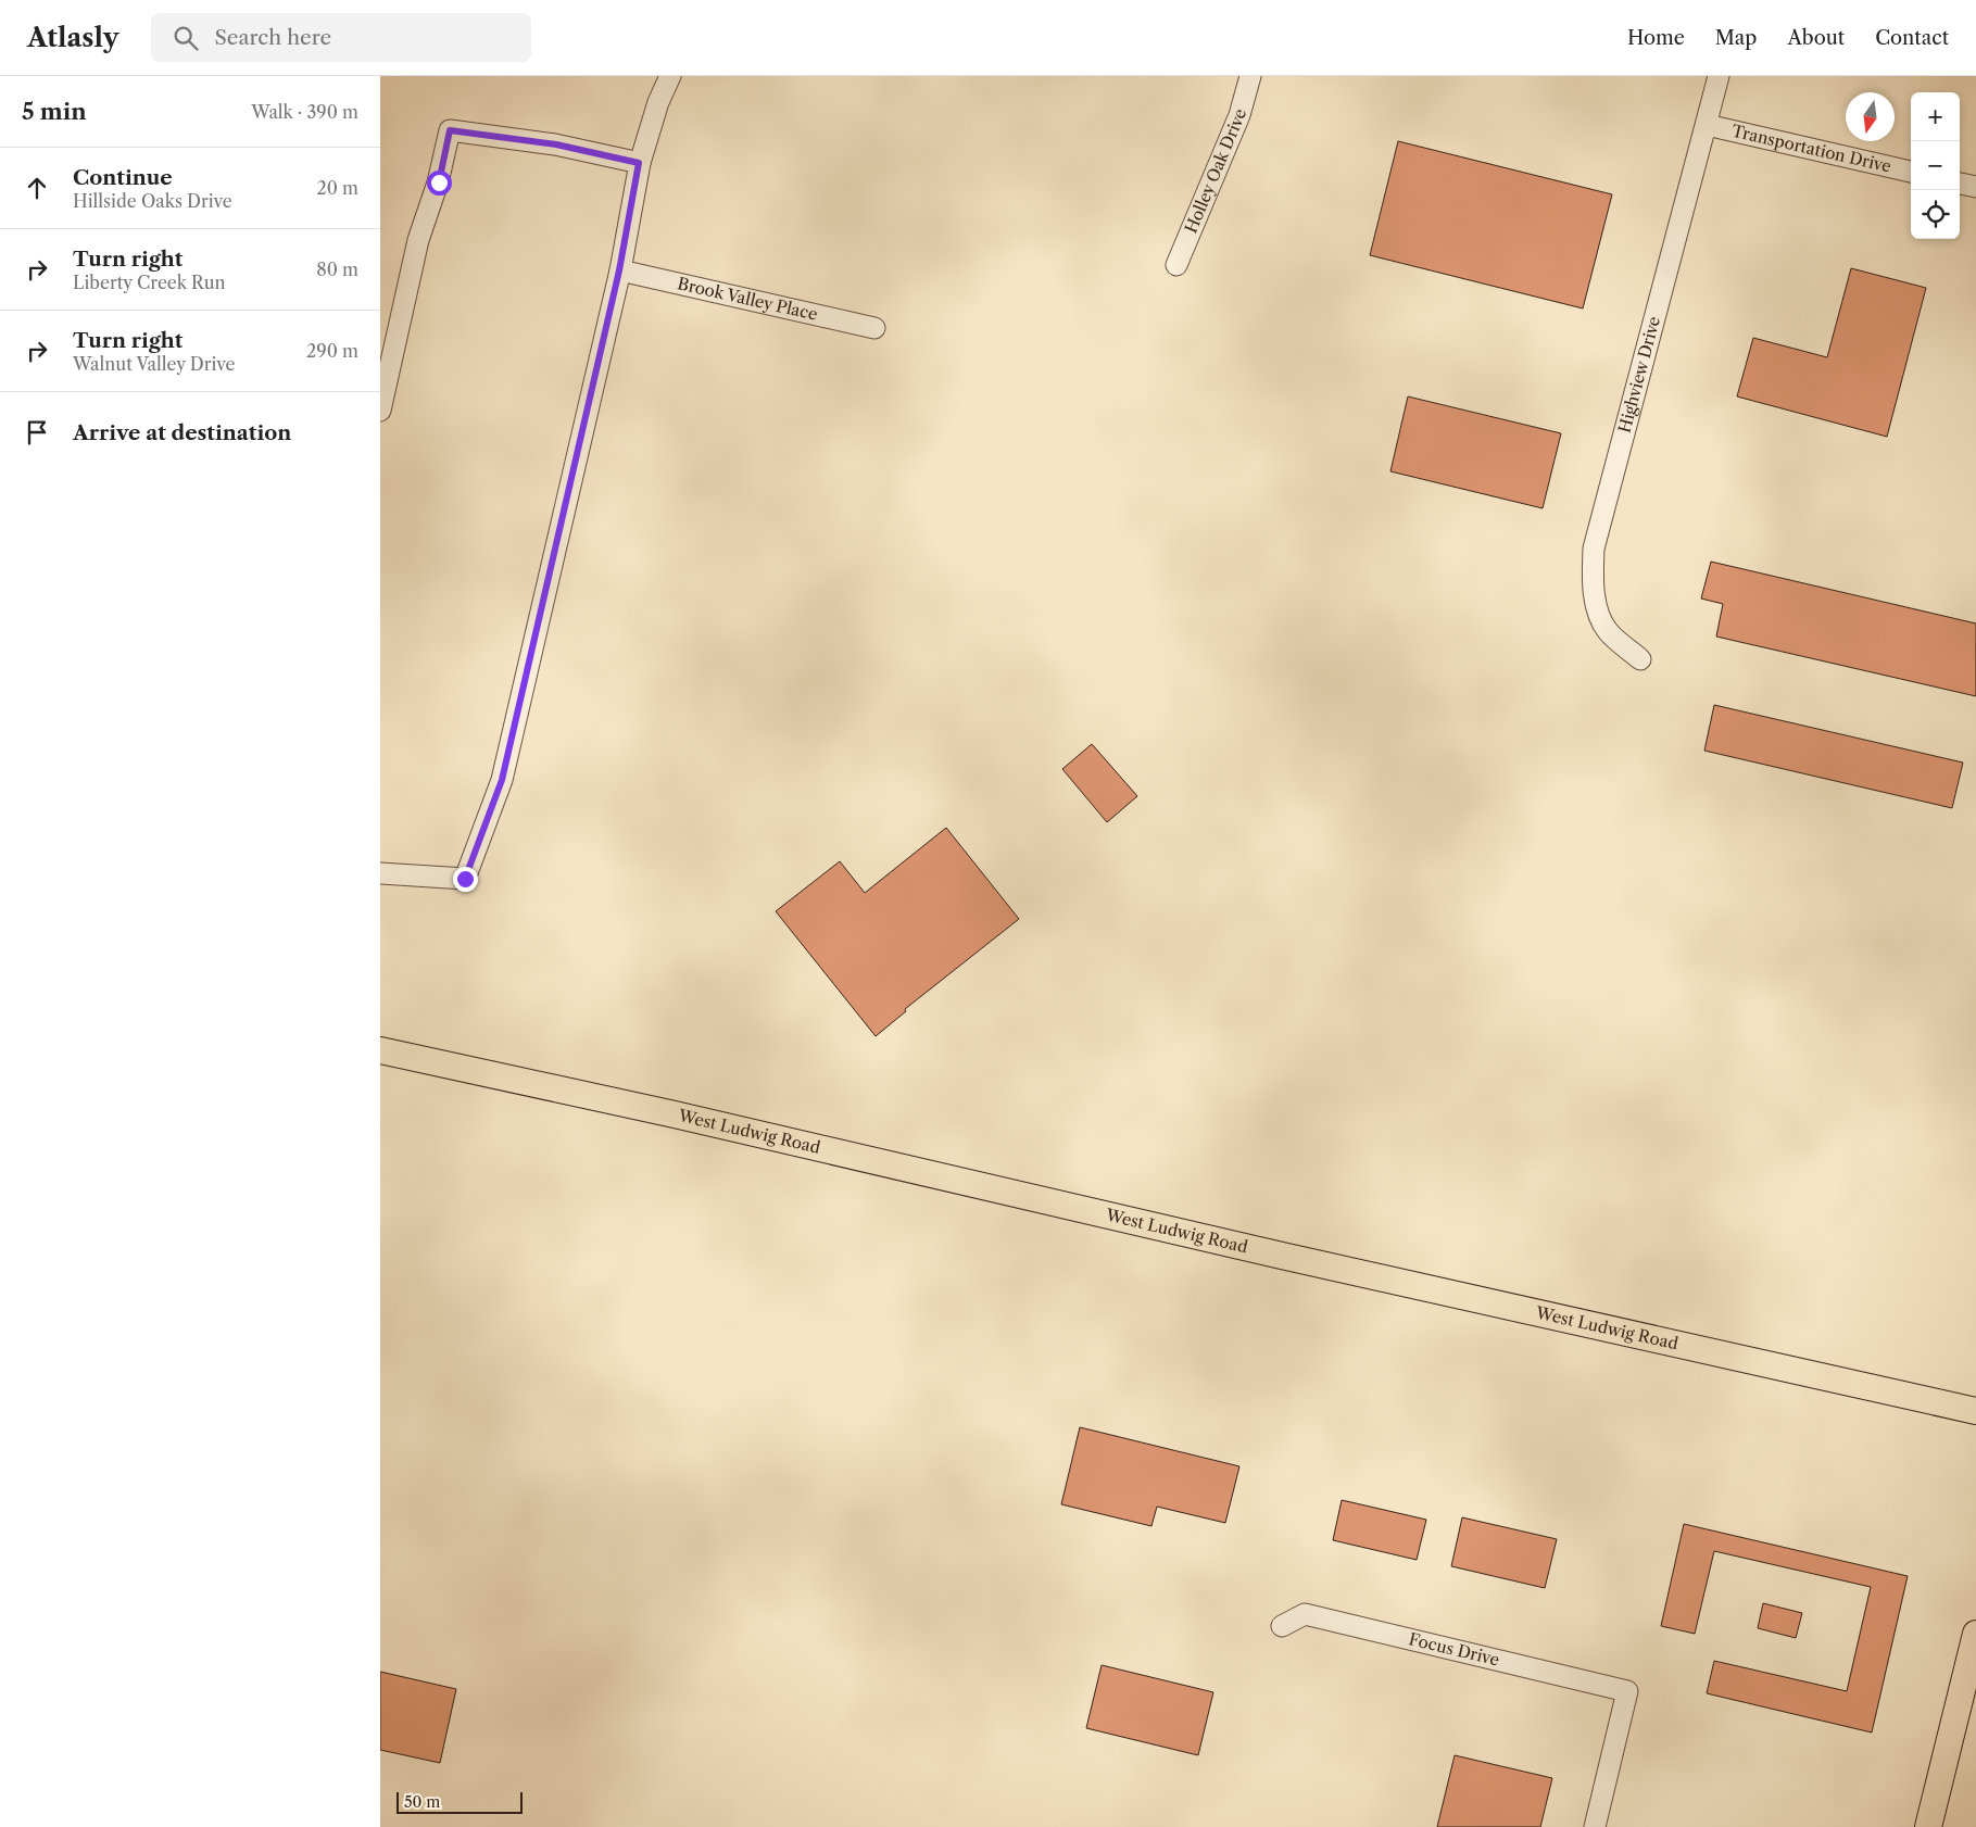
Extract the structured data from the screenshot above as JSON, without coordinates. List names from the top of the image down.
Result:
{
  "streets": {
    "main road": ["West Ludwig Road"],
    "street": [
      "Transportation Drive",
      "Holley Oak Drive",
      "Brook Valley Place",
      "Highview Drive",
      "Focus Drive"
    ]
  },
  "crossings": [
    ["Transportation Drive", "Highview Drive"]
  ],
  "scale_bar": "50 m",
  "north": "bottom",
  "page": {
    "header": "Atlasly",
    "search": "Search here",
    "nav": [
      "Home",
      "Map",
      "About",
      "Contact"
    ],
    "heading": ["5 min", "Walk · 390 m"],
    "map_buttons": ["+", "−"],
    "list": [
      ["Continue", "Hillside Oaks Drive", "20 m"],
      ["Turn right", "Liberty Creek Run", "80 m"],
      ["Turn right", "Walnut Valley Drive", "290 m"],
      "Arrive at destination"
    ],
    "scale": "50 m"
  }
}
